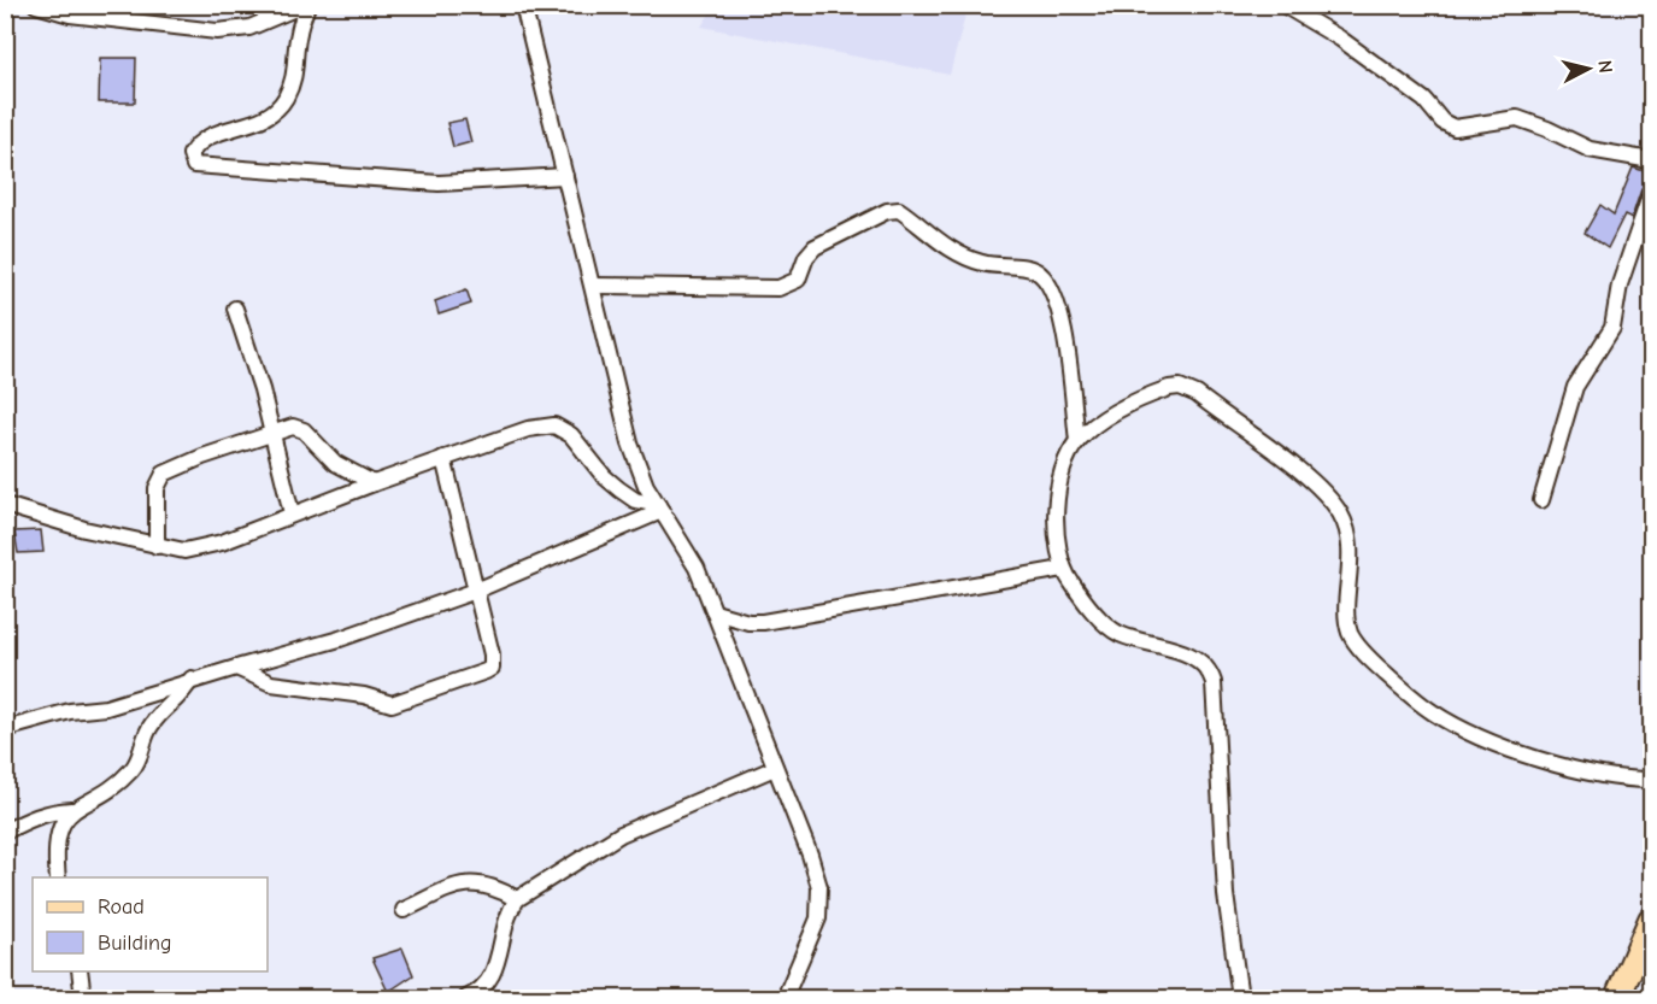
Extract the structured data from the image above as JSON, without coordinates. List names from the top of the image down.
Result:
{
  "legend": ["Road", "Building"],
  "north": "right"
}
